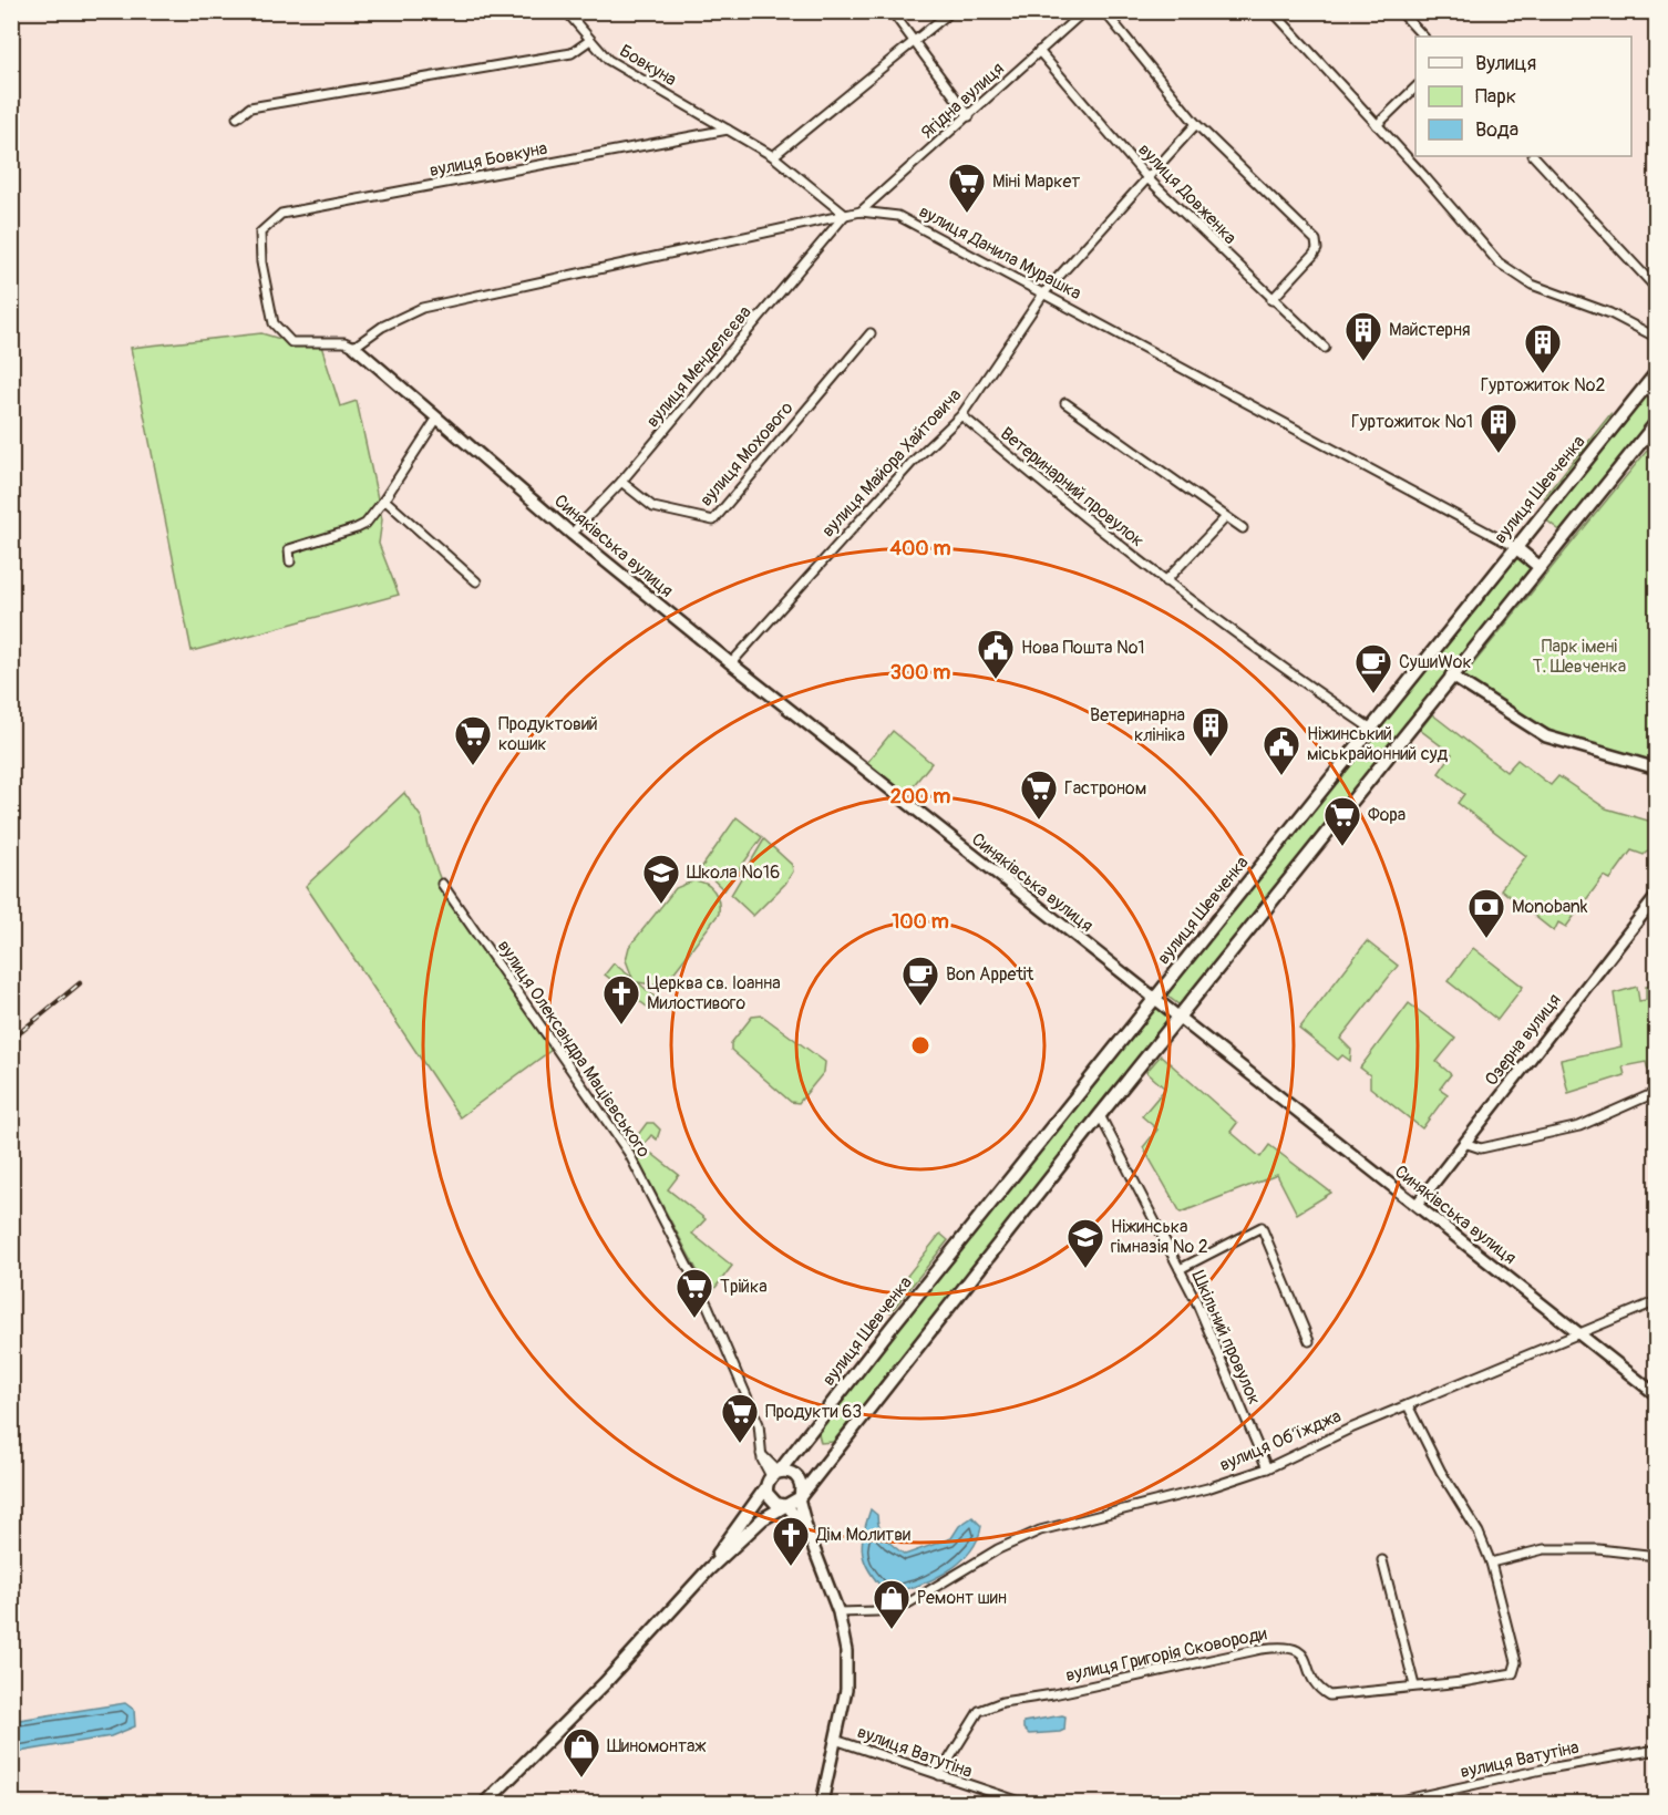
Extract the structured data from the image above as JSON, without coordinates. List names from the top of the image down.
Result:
{
  "streets": {
    "main road": ["вулиця Шевченка"],
    "street": [
      "Бовкуна",
      "Ягідна вулиця",
      "вулиця Бовкуна",
      "вулиця Довженка",
      "вулиця Данила Мурашка",
      "вулиця Менделєєва",
      "вулиця Мохового",
      "вулиця Майора Хайтовича",
      "Ветеринарний провулок",
      "Синяківська вулиця",
      "Озерна вулиця",
      "вулиця Олександра Мацієвського",
      "Шкільний провулок",
      "вулиця Обʼїжджа",
      "вулиця Григорія Сковороди",
      "вулиця Ватутіна"
    ]
  },
  "crossings": [
    ["Бовкуна", "вулиця Бовкуна"],
    ["Бовкуна", "вулиця Данила Мурашка"],
    ["Бовкуна", "вулиця Менделєєва"],
    ["Ягідна вулиця", "вулиця Довженка"],
    ["Ягідна вулиця", "вулиця Данила Мурашка"],
    ["вулиця Бовкуна", "вулиця Данила Мурашка"],
    ["вулиця Бовкуна", "Синяківська вулиця"],
    ["вулиця Довженка", "вулиця Майора Хайтовича"],
    ["вулиця Данила Мурашка", "вулиця Менделєєва"],
    ["вулиця Данила Мурашка", "вулиця Майора Хайтовича"],
    ["вулиця Данила Мурашка", "вулиця Шевченка"],
    ["вулиця Данила Мурашка", "Синяківська вулиця"],
    ["вулиця Менделєєва", "вулиця Мохового"],
    ["вулиця Менделєєва", "Синяківська вулиця"],
    ["вулиця Майора Хайтовича", "Ветеринарний провулок"],
    ["вулиця Майора Хайтовича", "Синяківська вулиця"],
    ["Ветеринарний провулок", "вулиця Шевченка"],
    ["вулиця Шевченка", "Синяківська вулиця"],
    ["вулиця Шевченка", "вулиця Олександра Мацієвського"],
    ["Синяківська вулиця", "Озерна вулиця"],
    ["Синяківська вулиця", "вулиця Обʼїжджа"],
    ["Шкільний провулок", "вулиця Обʼїжджа"],
    ["вулиця Обʼїжджа", "вулиця Григорія Сковороди"],
    ["вулиця Григорія Сковороди", "вулиця Ватутіна"]
  ],
  "parks": ["Парк імені Т. Шевченка"],
  "places": {
    "supermarket": [
      "Міні Маркет",
      "Продуктовий кошик",
      "Гастроном",
      "Фора",
      "Трійка",
      "Продукти 63"
    ],
    "building": [
      "Майстерня",
      "Гуртожиток №2",
      "Гуртожиток №1",
      "Ветеринарна клініка"
    ],
    "public building": ["Нова Пошта №1", "Ніжинський міськрайонний суд"],
    "cafe": ["СушиWок", "Bon Appetit"],
    "school or university": ["Школа №16", "Ніжинська гімназія № 2"],
    "bank": ["Monobank"],
    "church": ["Церква св. Іоанна Милостивого", "Дім Молитви"],
    "shop": ["Ремонт шин", "Шиномонтаж"]
  },
  "legend": ["Вулиця", "Парк", "Вода"],
  "rings": [
    "400 m",
    "300 m",
    "200 m",
    "100 m"
  ]
}
